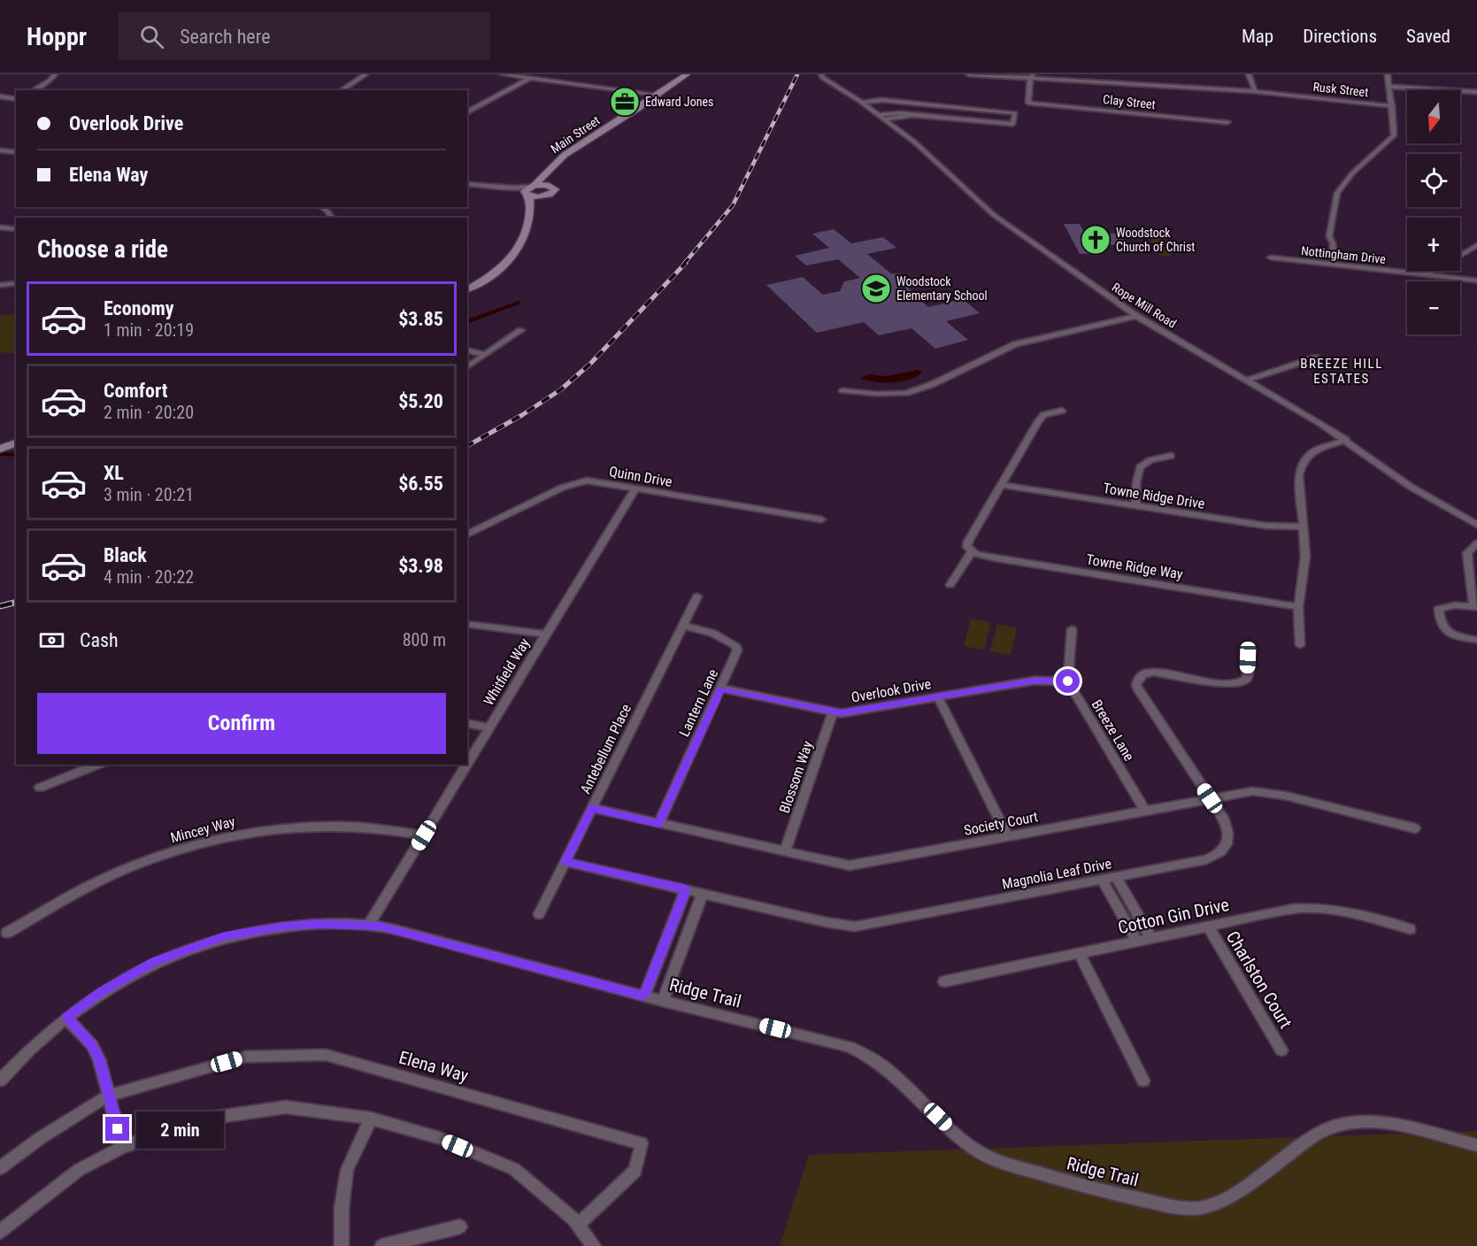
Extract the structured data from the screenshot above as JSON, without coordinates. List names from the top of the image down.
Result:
{
  "streets": {
    "main road": ["Main Street"],
    "street": [
      "Rusk Street",
      "Clay Street",
      "Nottingham Drive",
      "Rope Mill Road",
      "Quinn Drive",
      "Towne Ridge Drive",
      "Towne Ridge Way",
      "Whitfield Way",
      "Overlook Drive",
      "Lantern Lane",
      "Breeze Lane",
      "Antebellum Place",
      "Blossom Way",
      "Society Court",
      "Mincey Way",
      "Magnolia Leaf Drive",
      "Cotton Gin Drive",
      "Charlston Court",
      "Ridge Trail",
      "Elena Way"
    ]
  },
  "crossings": [
    ["Rusk Street", "Clay Street"],
    ["Quinn Drive", "Whitfield Way"],
    ["Whitfield Way", "Mincey Way"],
    ["Whitfield Way", "Ridge Trail"],
    ["Overlook Drive", "Lantern Lane"],
    ["Overlook Drive", "Breeze Lane"],
    ["Overlook Drive", "Blossom Way"],
    ["Lantern Lane", "Antebellum Place"],
    ["Lantern Lane", "Society Court"],
    ["Breeze Lane", "Society Court"],
    ["Antebellum Place", "Society Court"],
    ["Antebellum Place", "Magnolia Leaf Drive"],
    ["Blossom Way", "Society Court"],
    ["Society Court", "Magnolia Leaf Drive"],
    ["Cotton Gin Drive", "Charlston Court"]
  ],
  "districts": ["BREEZE HILL ESTATES"],
  "places": {
    "office": ["Edward Jones"],
    "church": ["Woodstock Church of Christ"],
    "school or university": ["Woodstock Elementary School"]
  },
  "north": "bottom",
  "page": {
    "header": "Hoppr",
    "search": "Search here",
    "nav": ["Map", "Directions", "Saved"],
    "map_buttons": ["+", "−"],
    "banner": ["Overlook Drive", "Elena Way"],
    "heading": "Choose a ride",
    "list": [
      {
        "name": "Economy",
        "note": "1 min · 20:19",
        "value": "$3.85"
      },
      {
        "name": "Comfort",
        "note": "2 min · 20:20",
        "value": "$5.20"
      },
      {
        "name": "XL",
        "note": "3 min · 20:21",
        "value": "$6.55"
      },
      {
        "name": "Black",
        "note": "4 min · 20:22",
        "value": "$3.98"
      }
    ],
    "pay": ["Cash", "800 m"],
    "buttons": "Confirm",
    "bubble": "2 min"
  }
}
